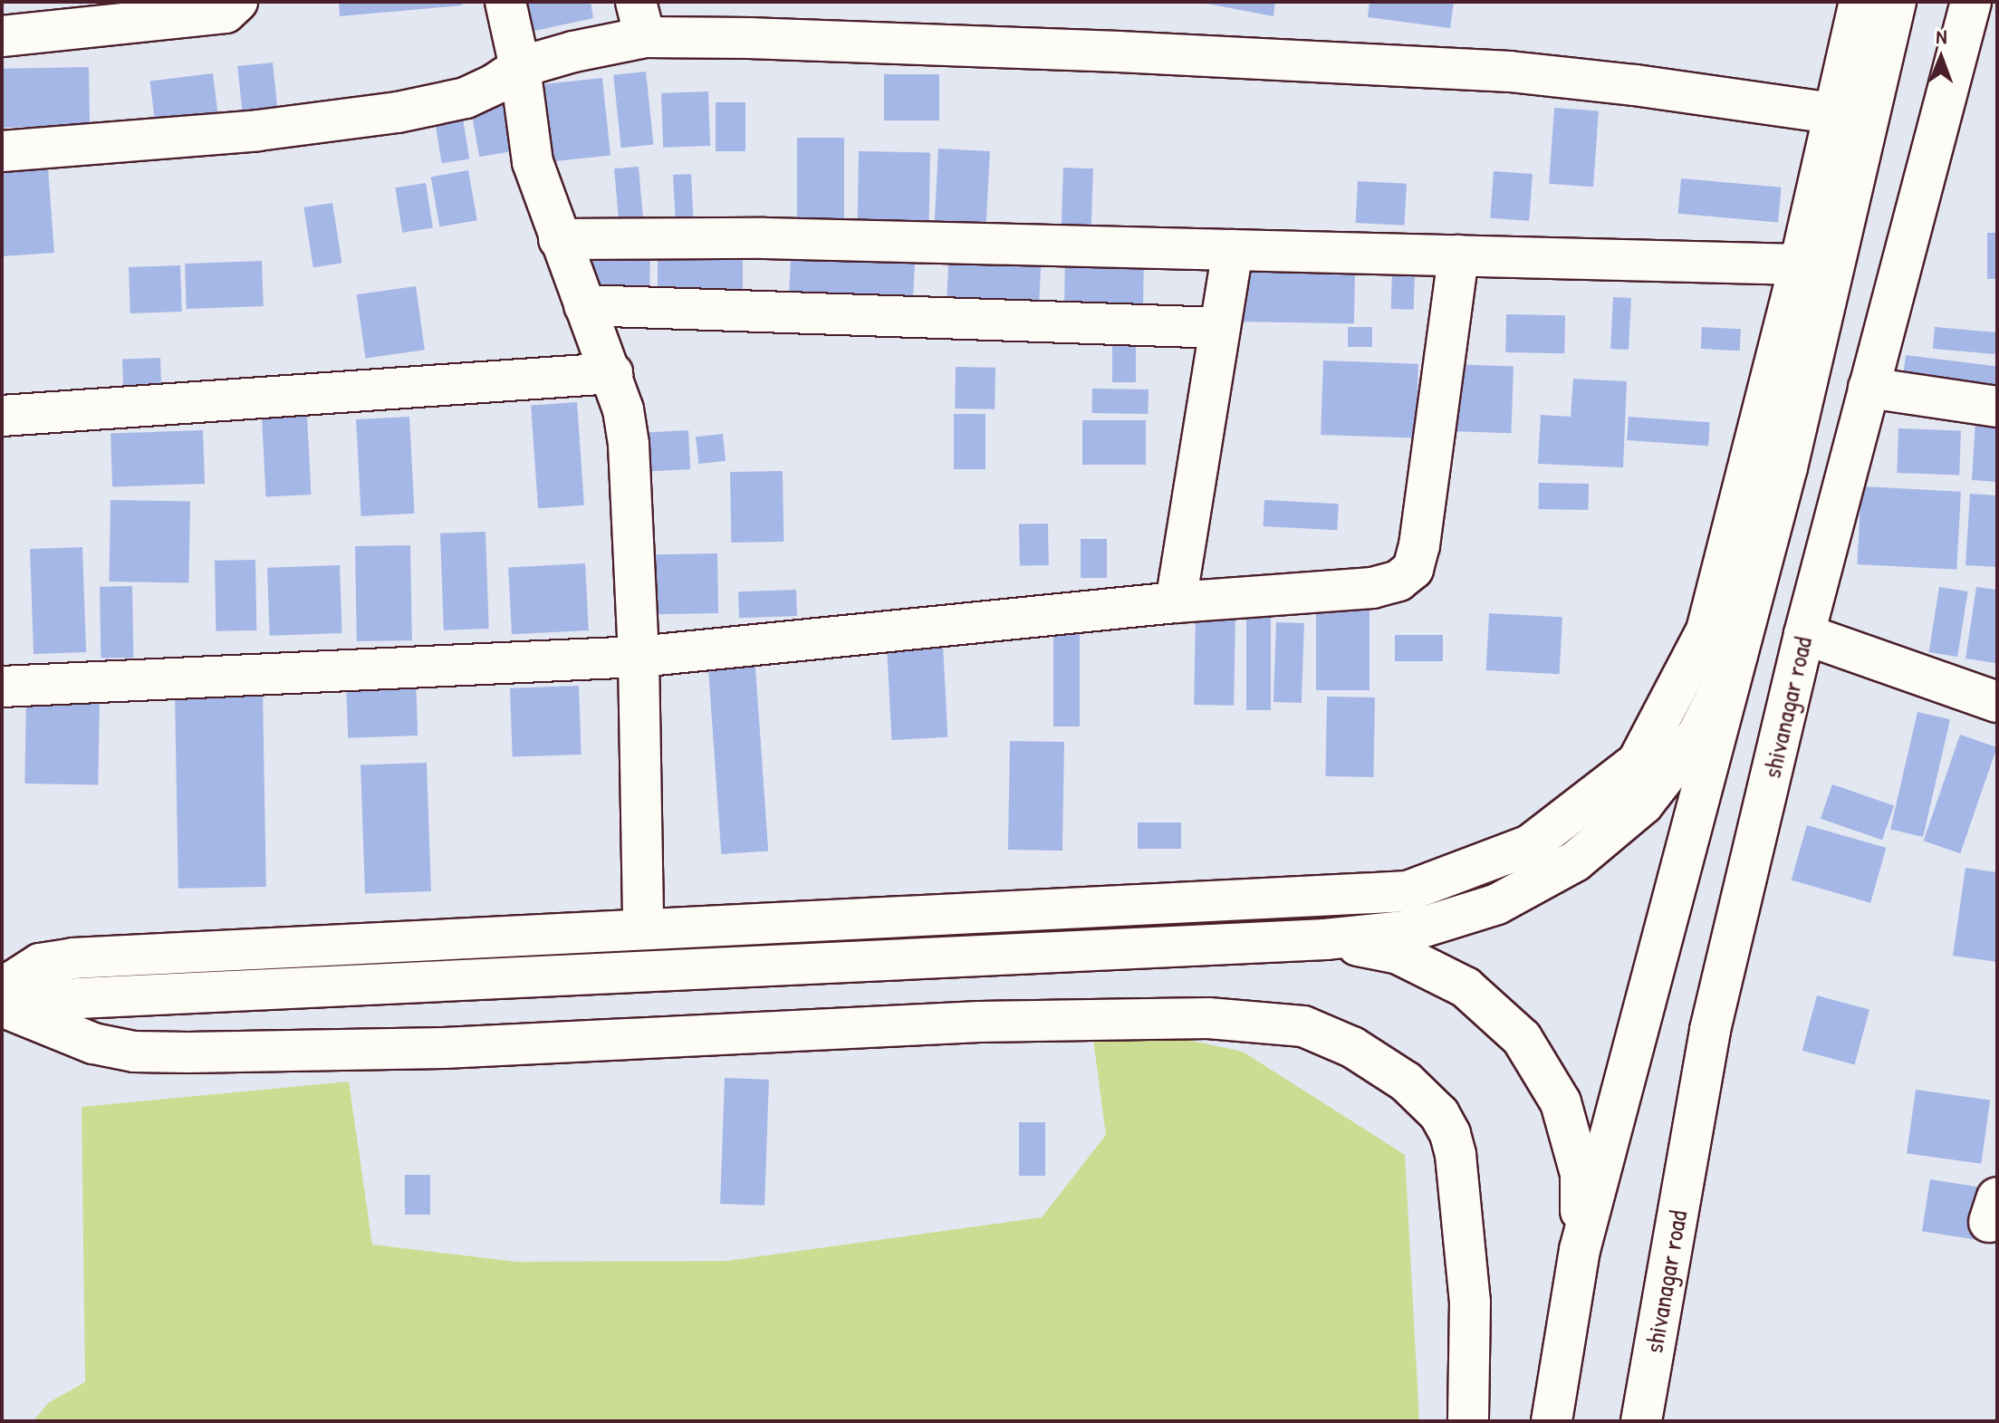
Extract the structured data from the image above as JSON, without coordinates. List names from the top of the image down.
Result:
{
  "streets": {
    "street": ["shivanagar road"]
  },
  "north": "top"
}
